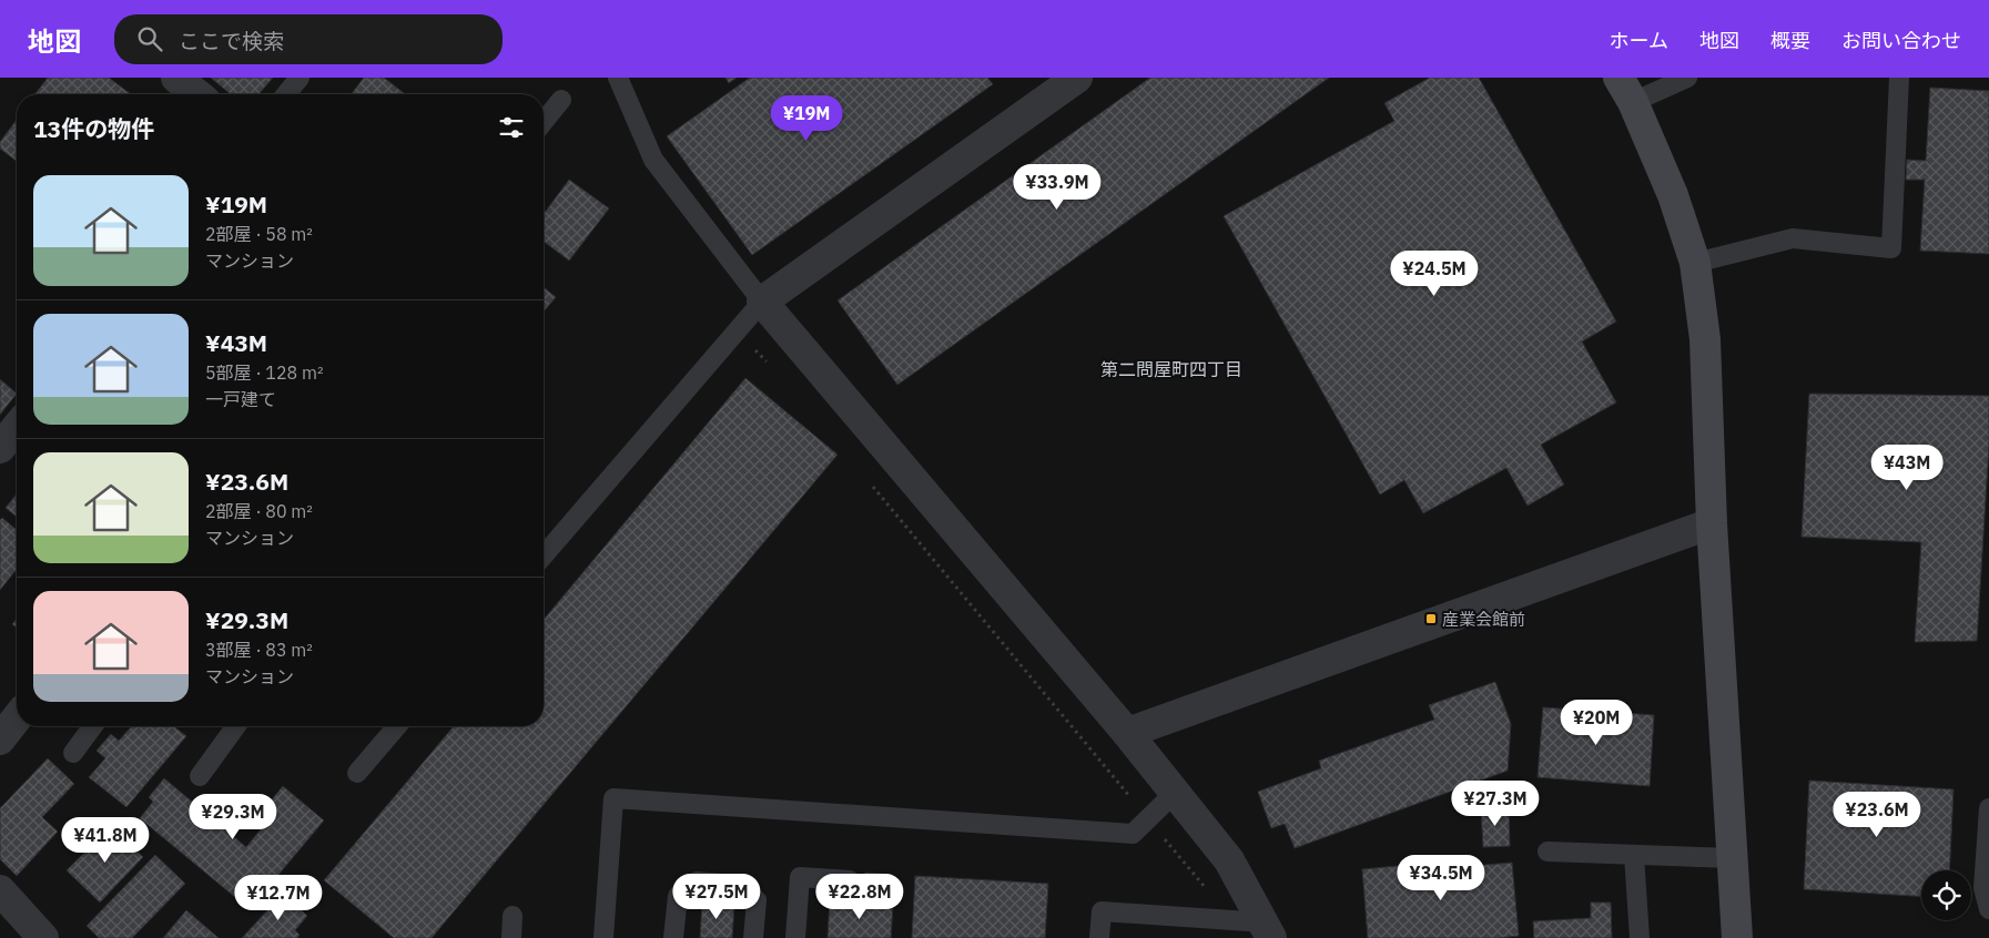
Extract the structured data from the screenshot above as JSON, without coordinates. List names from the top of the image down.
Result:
{
  "districts": ["第二問屋町四丁目"],
  "places": {
    "transit": ["産業会館前"]
  },
  "page": {
    "header": "地図",
    "search": "ここで検索",
    "nav": [
      "ホーム",
      "地図",
      "概要",
      "お問い合わせ"
    ],
    "heading": "13件の物件",
    "price": [
      "¥19M",
      "¥33.9M",
      "¥24.5M",
      "¥43M",
      "¥20M",
      "¥27.3M",
      "¥23.6M",
      "¥29.3M",
      "¥41.8M",
      "¥34.5M",
      "¥27.5M",
      "¥22.8M",
      "¥12.7M"
    ],
    "list": [
      {
        "name": "¥19M",
        "note": "2部屋 · 58 m² · マンション"
      },
      {
        "name": "¥43M",
        "note": "5部屋 · 128 m² · 一戸建て"
      },
      {
        "name": "¥23.6M",
        "note": "2部屋 · 80 m² · マンション"
      },
      {
        "name": "¥29.3M",
        "note": "3部屋 · 83 m² · マンション"
      }
    ]
  }
}
